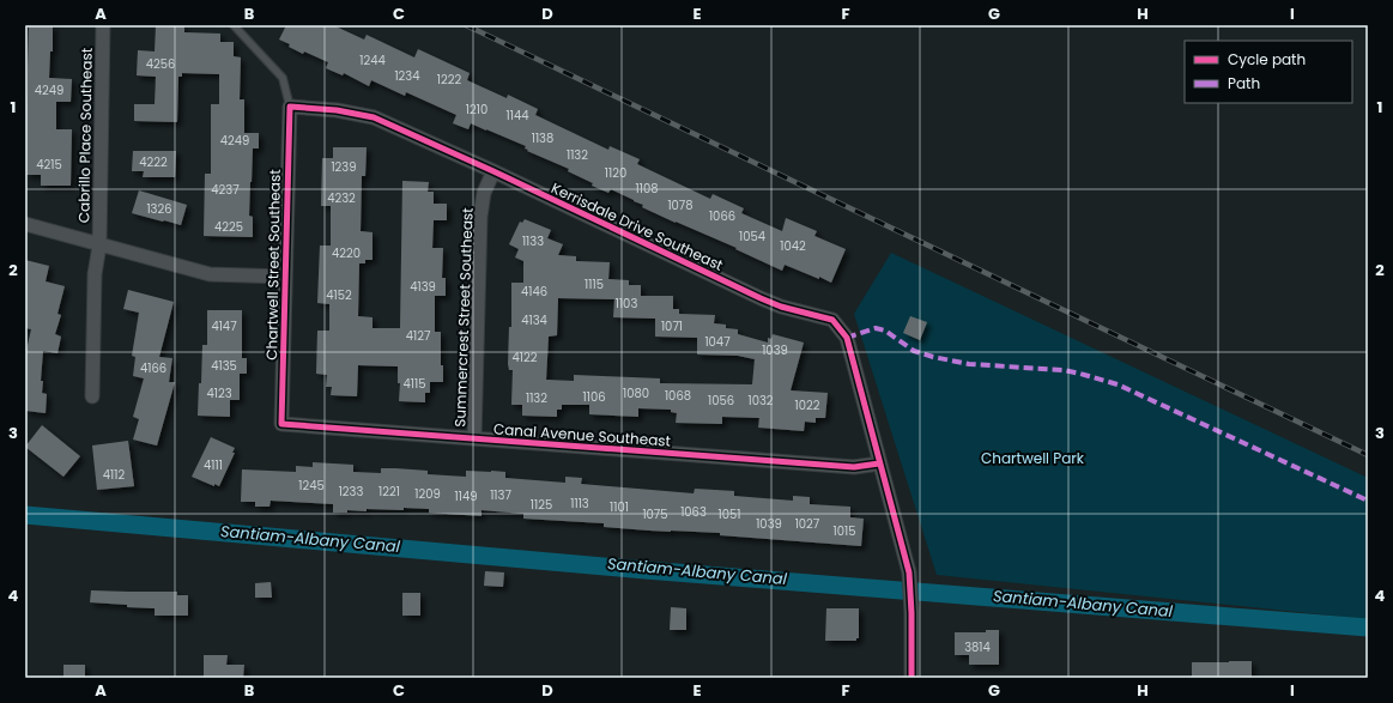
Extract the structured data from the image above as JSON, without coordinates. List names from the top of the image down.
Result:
{
  "streets": {
    "street": [
      "Cabrillo Place Southeast",
      "Kerrisdale Drive Southeast",
      "Chartwell Street Southeast",
      "Summercrest Street Southeast",
      "Canal Avenue Southeast"
    ]
  },
  "crossings": [
    ["Kerrisdale Drive Southeast", "Chartwell Street Southeast"],
    ["Kerrisdale Drive Southeast", "Summercrest Street Southeast"],
    ["Kerrisdale Drive Southeast", "Canal Avenue Southeast"],
    ["Chartwell Street Southeast", "Canal Avenue Southeast"],
    ["Summercrest Street Southeast", "Canal Avenue Southeast"]
  ],
  "water": ["Santiam-Albany Canal"],
  "parks": ["Chartwell Park"],
  "house_numbers": [
    "1244",
    "4256",
    "1234",
    "1222",
    "4249",
    "1210",
    "1144",
    "1138",
    "4249",
    "1132",
    "4222",
    "4215",
    "1239",
    "1120",
    "1108",
    "4237",
    "4232",
    "1078",
    "1326",
    "1066",
    "4225",
    "1054",
    "1133",
    "1042",
    "4220",
    "1115",
    "4139",
    "4146",
    "4152",
    "1103",
    "4134",
    "4147",
    "1071",
    "4127",
    "1047",
    "1039",
    "4122",
    "4135",
    "4166",
    "4115",
    "4123",
    "1080",
    "1068",
    "1106",
    "1132",
    "1056",
    "1032",
    "1022",
    "4111",
    "4112",
    "1245",
    "1233",
    "1221",
    "1209",
    "1137",
    "1149",
    "1113",
    "1125",
    "1101",
    "1063",
    "1075",
    "1051",
    "1039",
    "1027",
    "1015",
    "3814"
  ],
  "legend": ["Cycle path", "Path"],
  "grid": {
    "columns": [
      "A",
      "B",
      "C",
      "D",
      "E",
      "F",
      "G",
      "H",
      "I"
    ],
    "rows": [
      "1",
      "2",
      "3",
      "4"
    ]
  }
}
